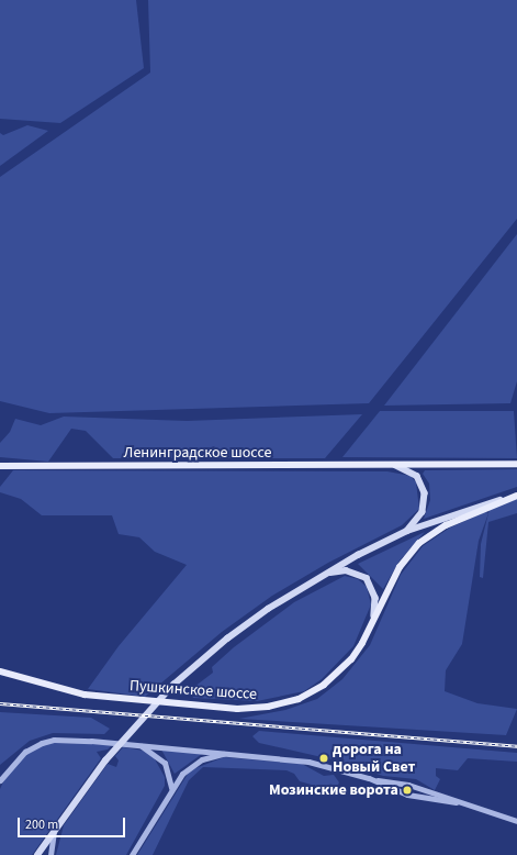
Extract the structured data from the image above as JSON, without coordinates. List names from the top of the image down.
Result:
{
  "streets": {
    "main road": ["Ленинградское шоссе", "Пушкинское шоссе"]
  },
  "places": ["дорога на Новый Свет", "Мозинские ворота"],
  "scale_bar": "200 m"
}
